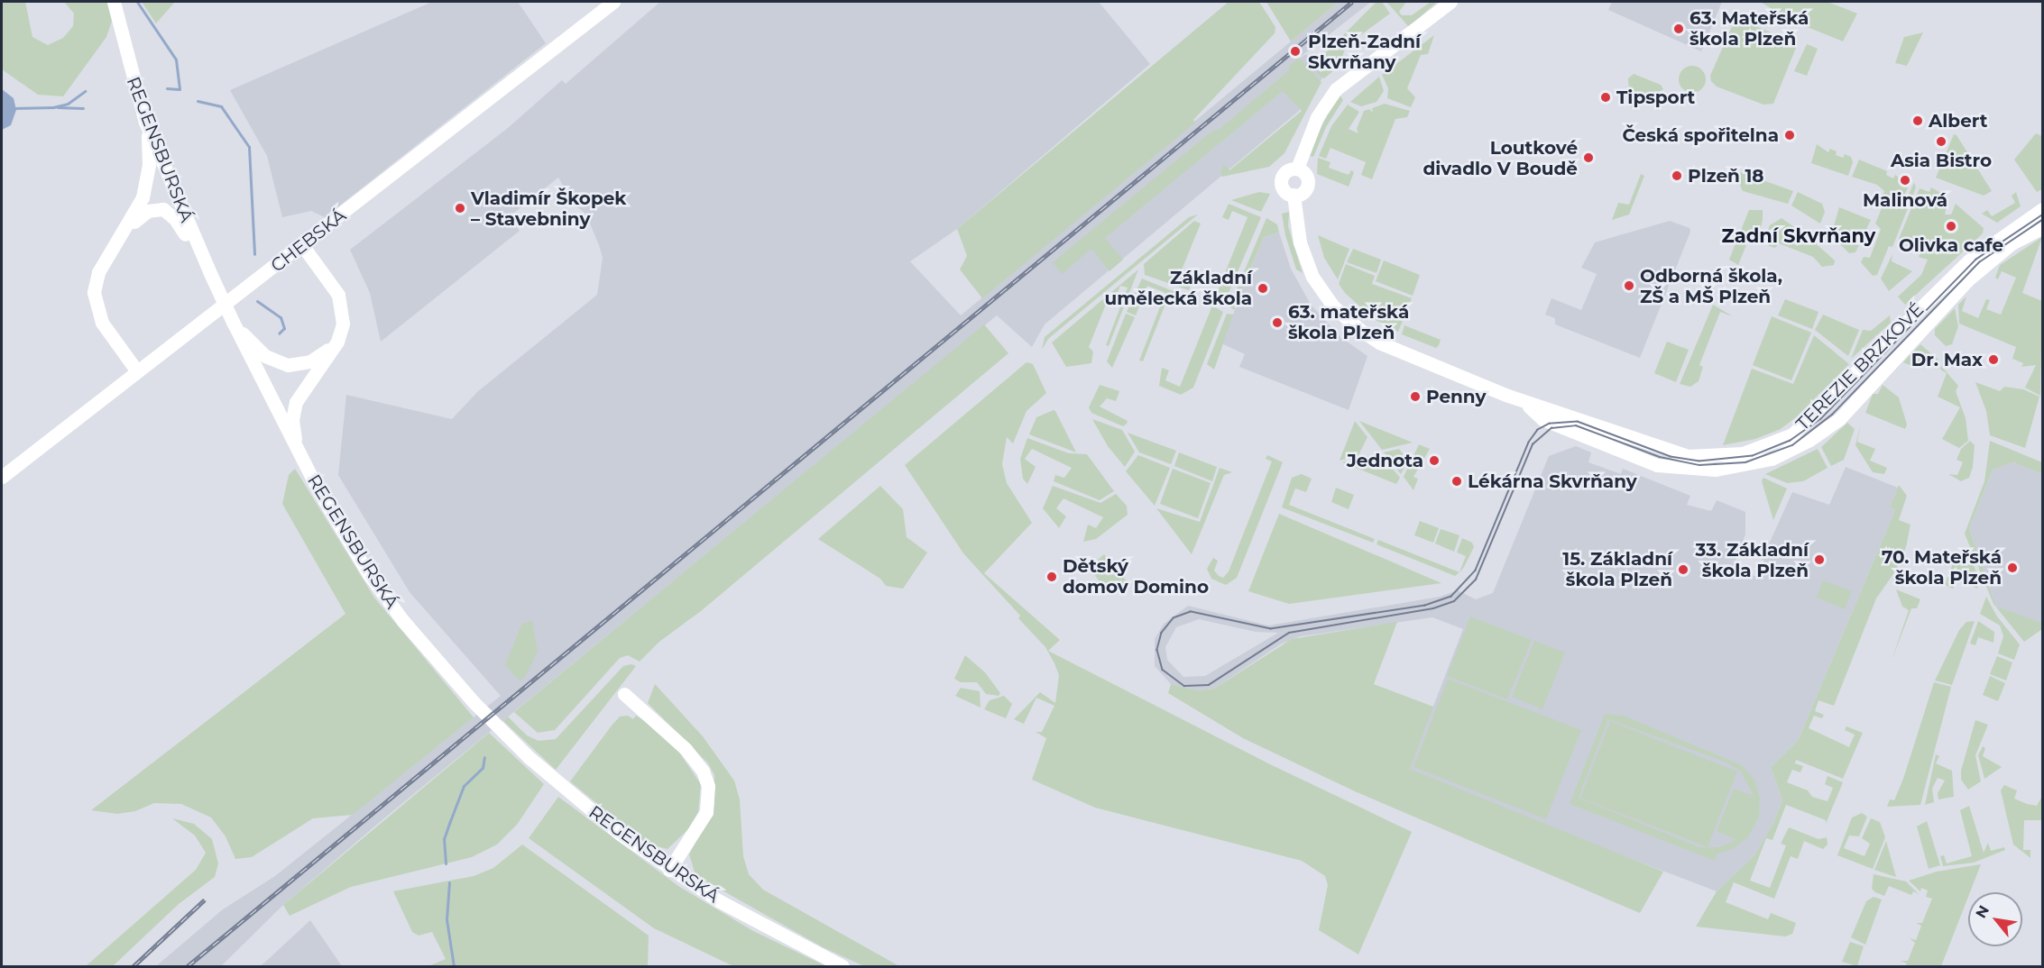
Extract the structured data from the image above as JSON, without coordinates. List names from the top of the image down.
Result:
{
  "streets": {
    "main road": ["REGENSBURSKÁ", "CHEBSKÁ", "TEREZIE BRZKOVÉ"]
  },
  "districts": ["Zadní Skvrňany"],
  "places": [
    "63. Mateřská škola Plzeň",
    "Plzeň-Zadní Skvrňany",
    "Tipsport",
    "Albert",
    "Česká spořitelna",
    "Asia Bistro",
    "Loutkové divadlo V Boudě",
    "Plzeň 18",
    "Malinová",
    "Vladimír Škopek – Stavebniny",
    "Olivka cafe",
    "Odborná škola, ZŠ a MŠ Plzeň",
    "Základní umělecká škola",
    "63. mateřská škola Plzeň",
    "Dr. Max",
    "Penny",
    "Jednota",
    "Lékárna Skvrňany",
    "33. Základní škola Plzeň",
    "70. Mateřská škola Plzeň",
    "15. Základní škola Plzeň",
    "Dětský domov Domino"
  ],
  "north": "top left"
}
